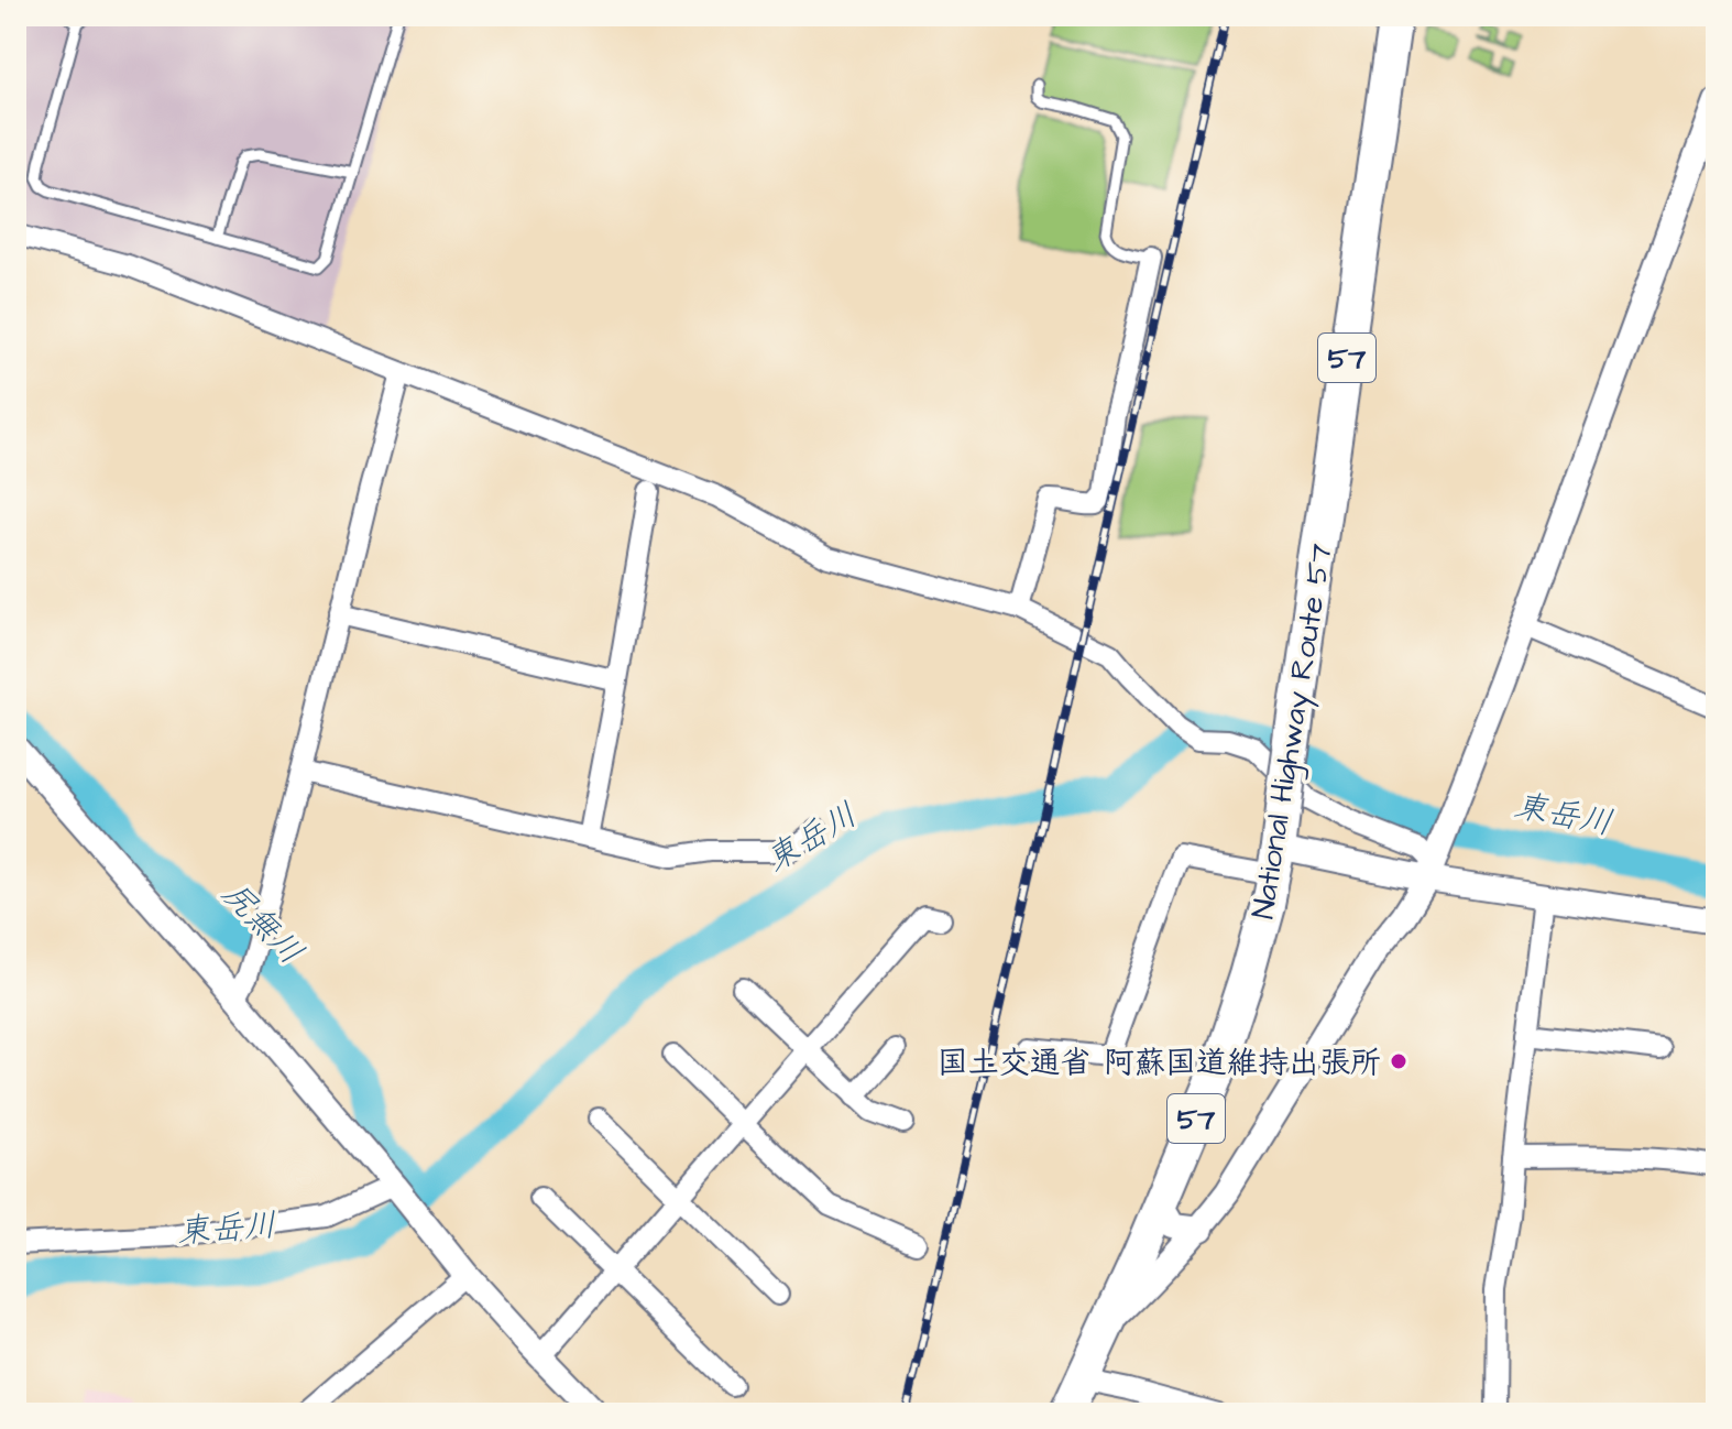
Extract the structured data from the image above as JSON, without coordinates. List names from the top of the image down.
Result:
{
  "streets": {
    "highway": ["57", "National Highway Route 57"]
  },
  "water": ["東岳川", "尻無川"],
  "places": ["国土交通省 阿蘇国道維持出張所"]
}
